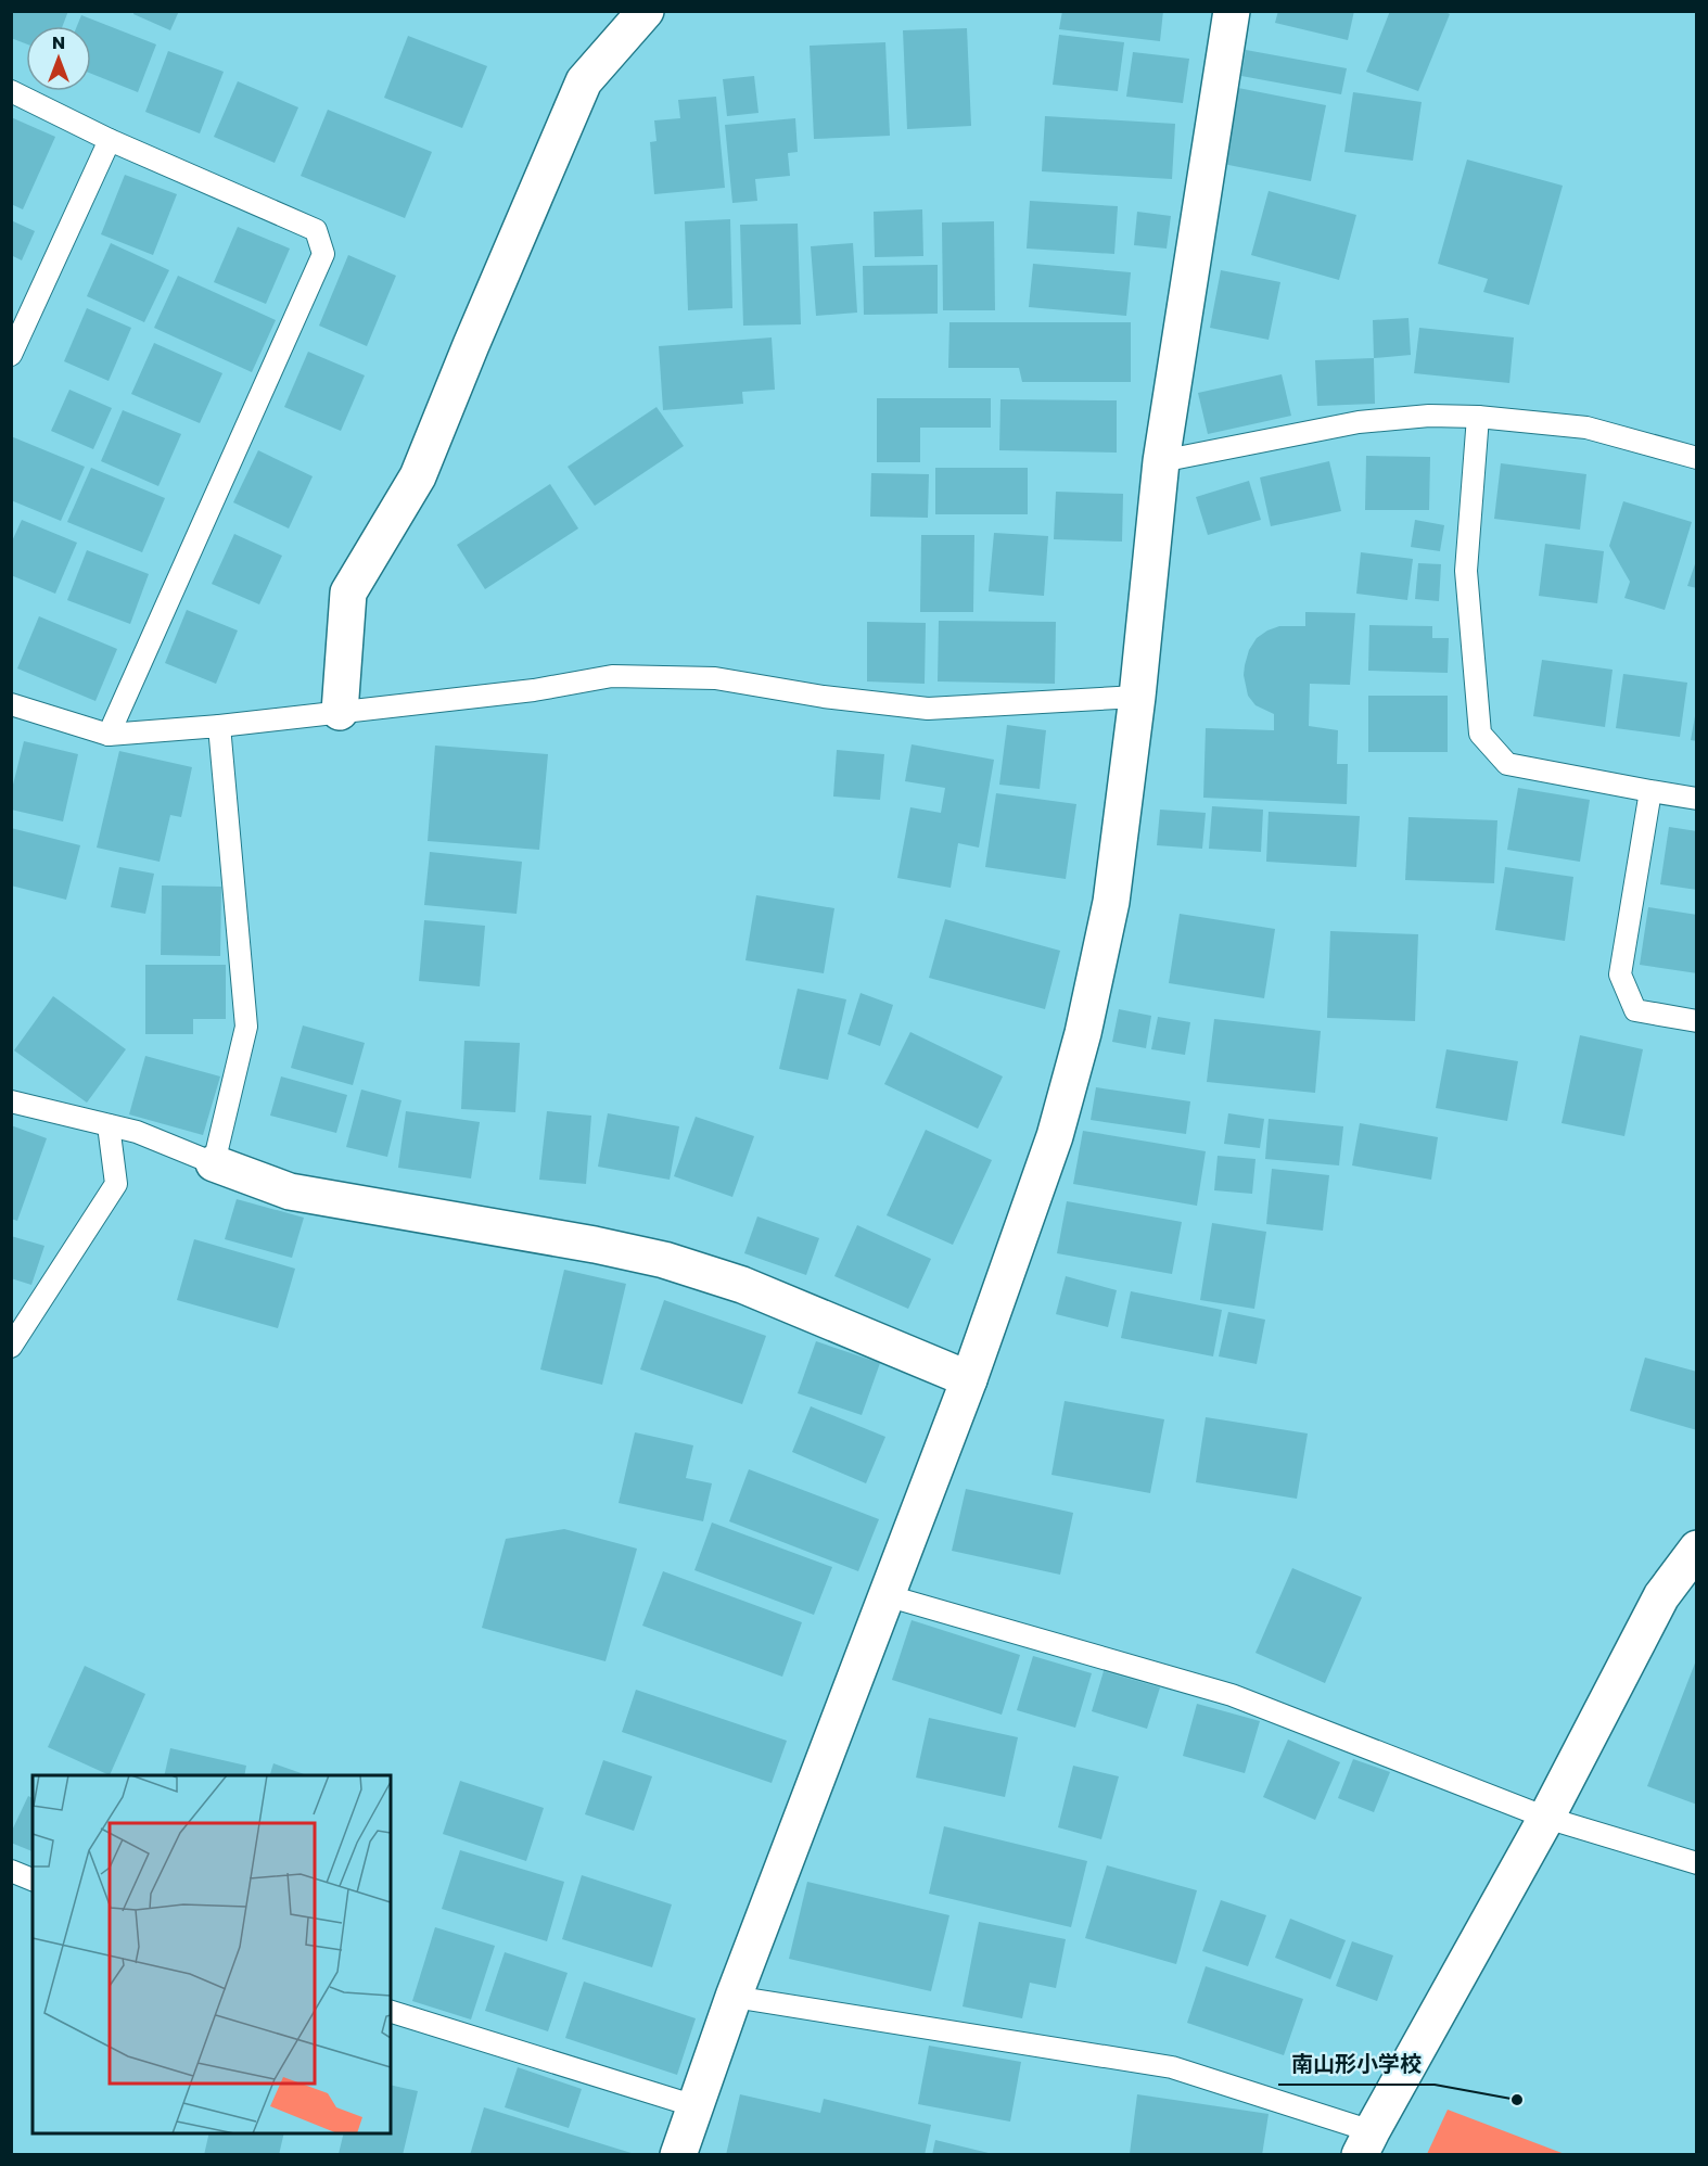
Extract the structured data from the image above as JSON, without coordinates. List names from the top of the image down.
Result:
{
  "places": ["南山形小学校"],
  "north": "top"
}
